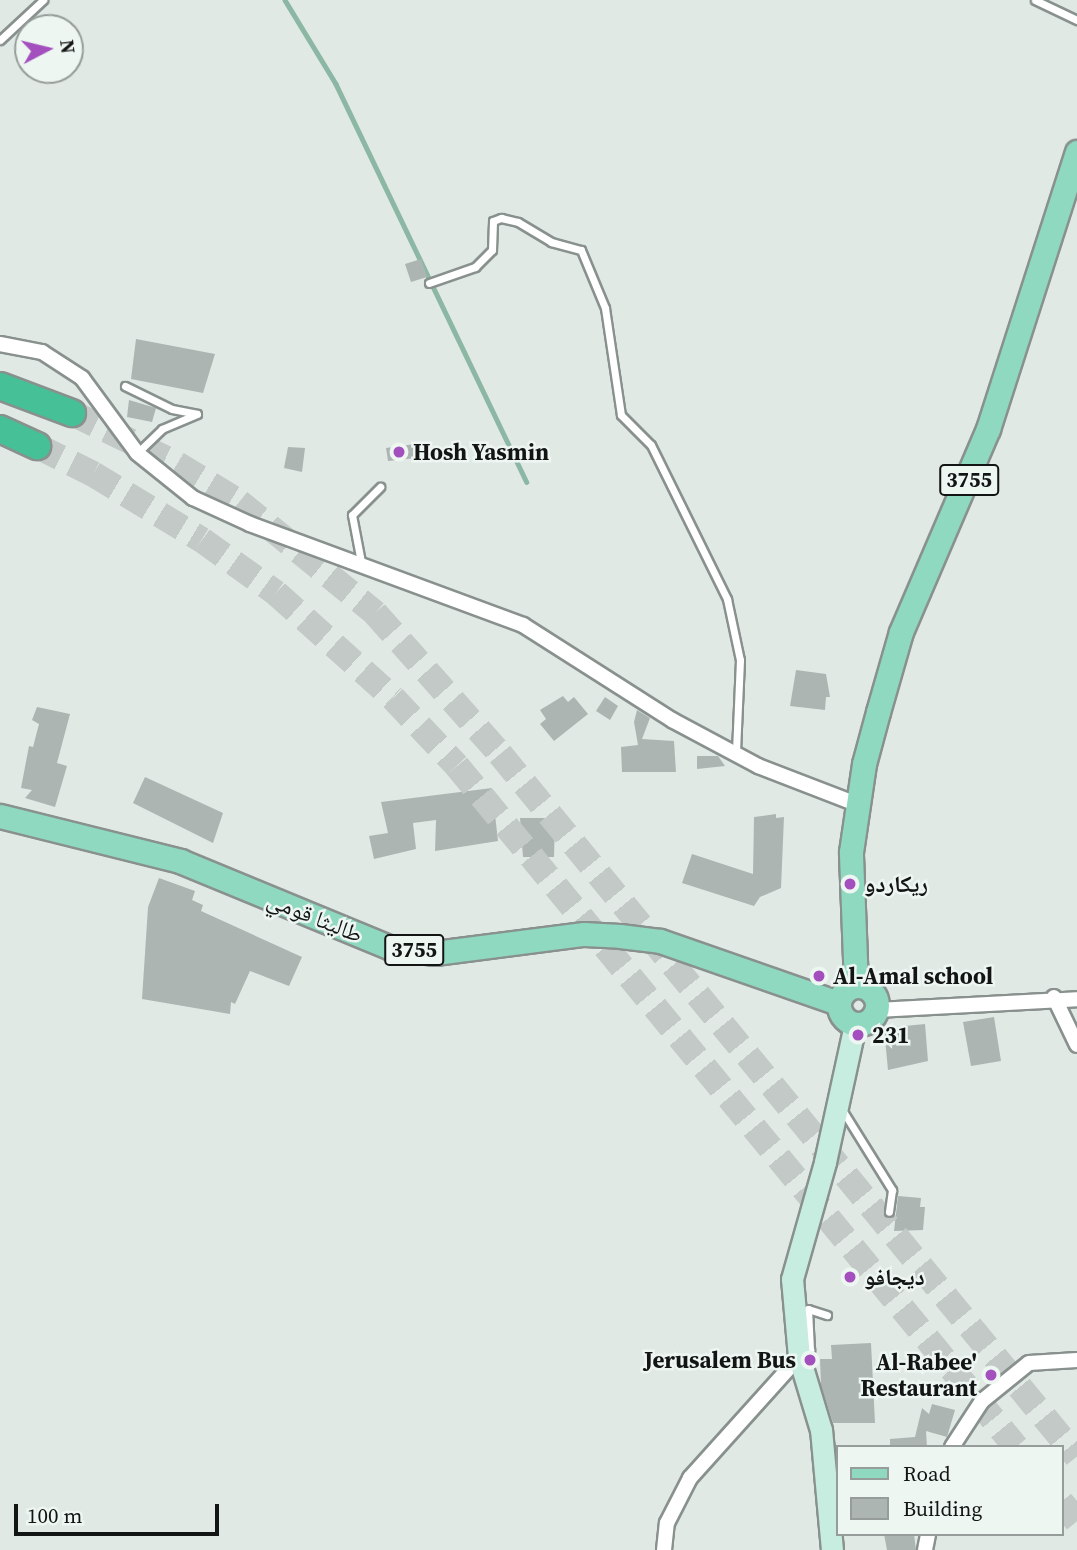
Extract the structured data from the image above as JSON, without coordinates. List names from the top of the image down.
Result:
{
  "streets": {
    "main road": ["3755", "طاليثا قومي"]
  },
  "crossings": [
    ["3755", "طاليثا قومي"]
  ],
  "places": [
    "Hosh Yasmin",
    "ريكاردو",
    "Al-Amal school",
    "231",
    "ديجافو",
    "Jerusalem Bus",
    "Al-Rabee' Restaurant"
  ],
  "legend": ["Road", "Building"],
  "scale_bar": "100 m",
  "north": "right"
}
